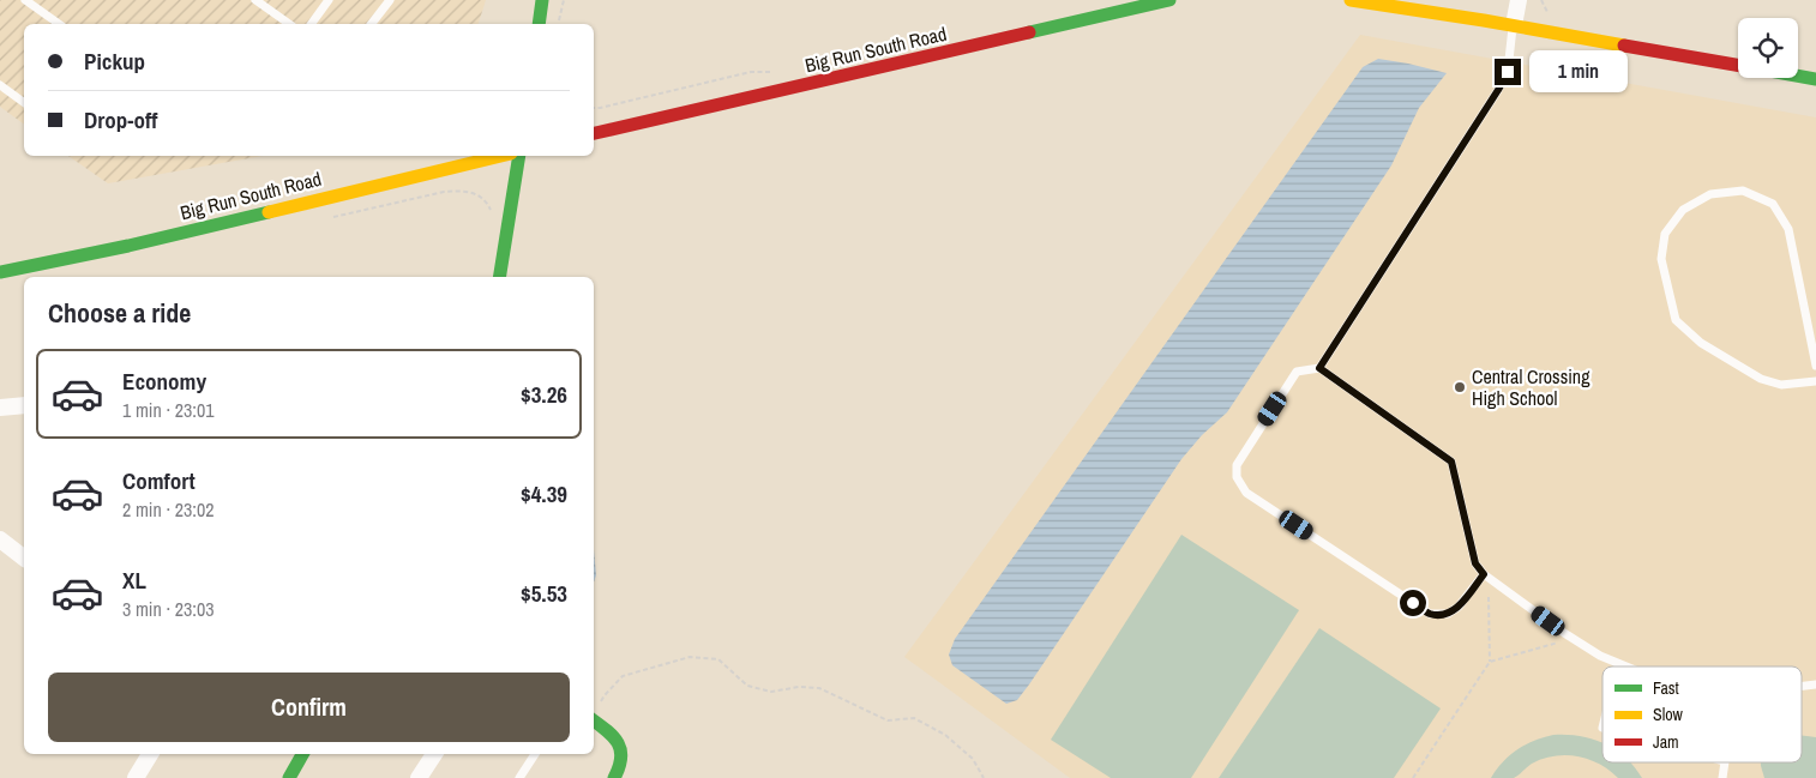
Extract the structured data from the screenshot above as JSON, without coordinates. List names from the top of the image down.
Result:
{
  "streets": {
    "street": ["Big Run South Road"]
  },
  "places": ["Central Crossing High School"],
  "legend": ["Fast", "Slow", "Jam"],
  "page": {
    "banner": ["Pickup", "Drop-off"],
    "bubble": "1 min",
    "heading": "Choose a ride",
    "list": [
      {
        "name": "Economy",
        "note": "1 min · 23:01",
        "value": "$3.26"
      },
      {
        "name": "Comfort",
        "note": "2 min · 23:02",
        "value": "$4.39"
      },
      {
        "name": "XL",
        "note": "3 min · 23:03",
        "value": "$5.53"
      }
    ],
    "buttons": "Confirm"
  }
}
